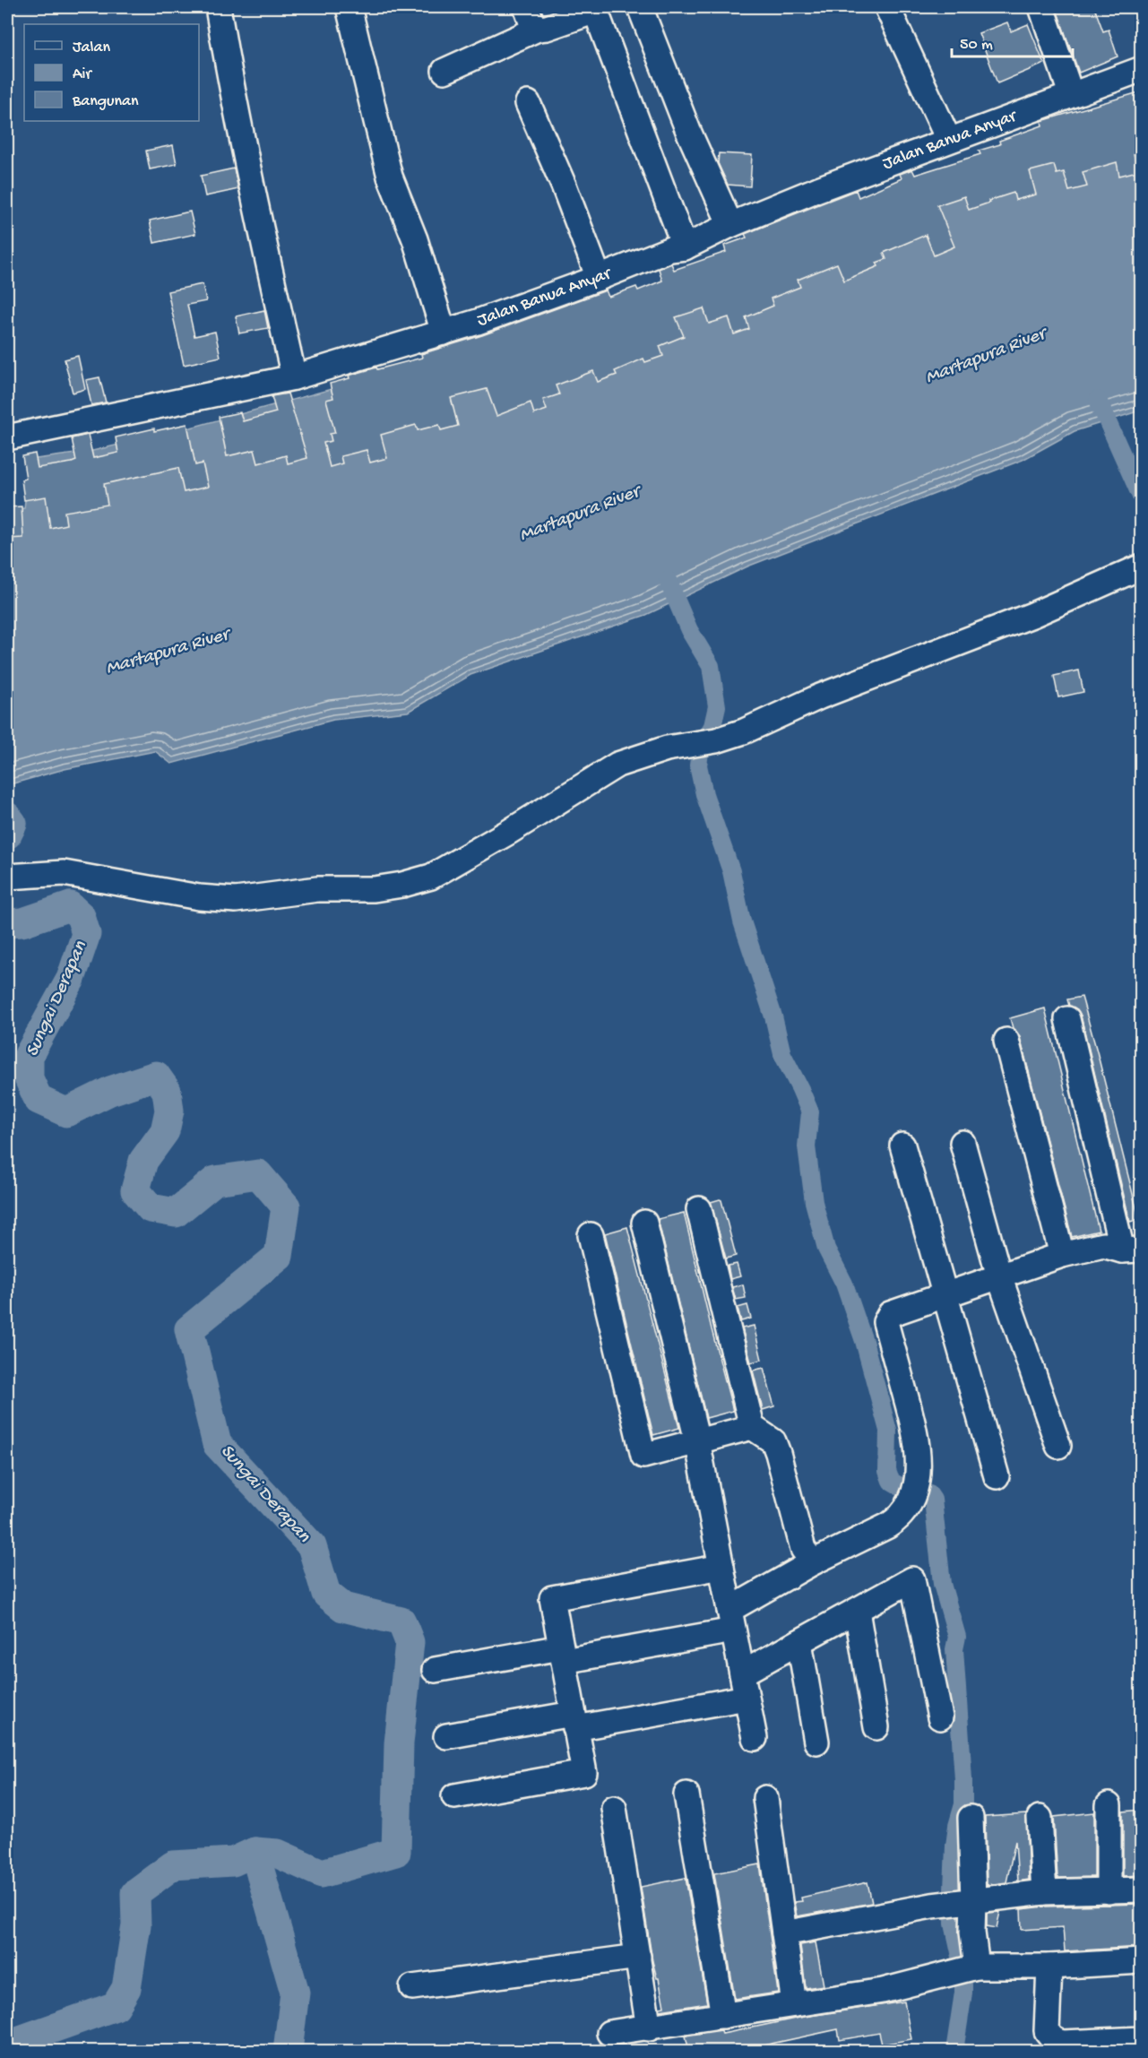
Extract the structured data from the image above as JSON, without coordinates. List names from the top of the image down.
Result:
{
  "streets": {
    "street": ["Jalan Banua Anyar"]
  },
  "water": ["Martapura River", "Sungai Derapan"],
  "legend": ["Jalan", "Air", "Bangunan"],
  "scale_bar": "50 m"
}
